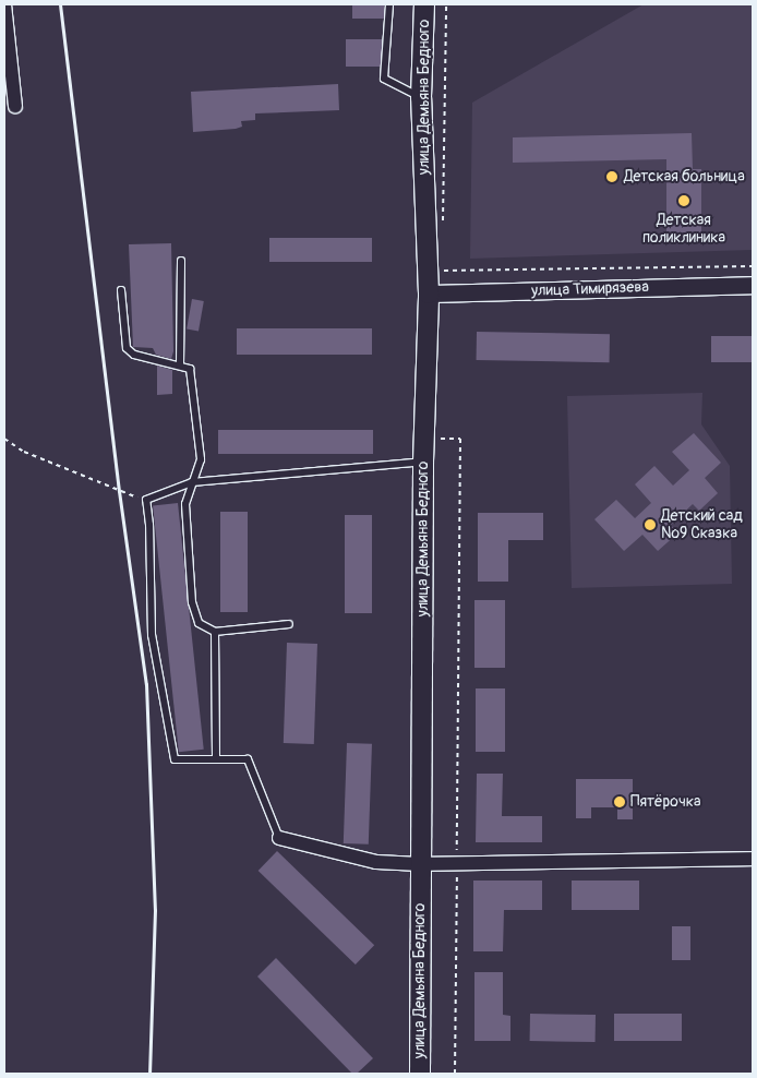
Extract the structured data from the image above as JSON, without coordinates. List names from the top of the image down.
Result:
{
  "streets": {
    "main road": ["улица Демьяна Бедного"],
    "street": ["улица Тимирязева"]
  },
  "crossings": [
    ["улица Демьяна Бедного", "улица Тимирязева"]
  ],
  "places": [
    "Детская больница",
    "Детская поликлиника",
    "Детский сад №9 Сказка",
    "Пятёрочка"
  ]
}
